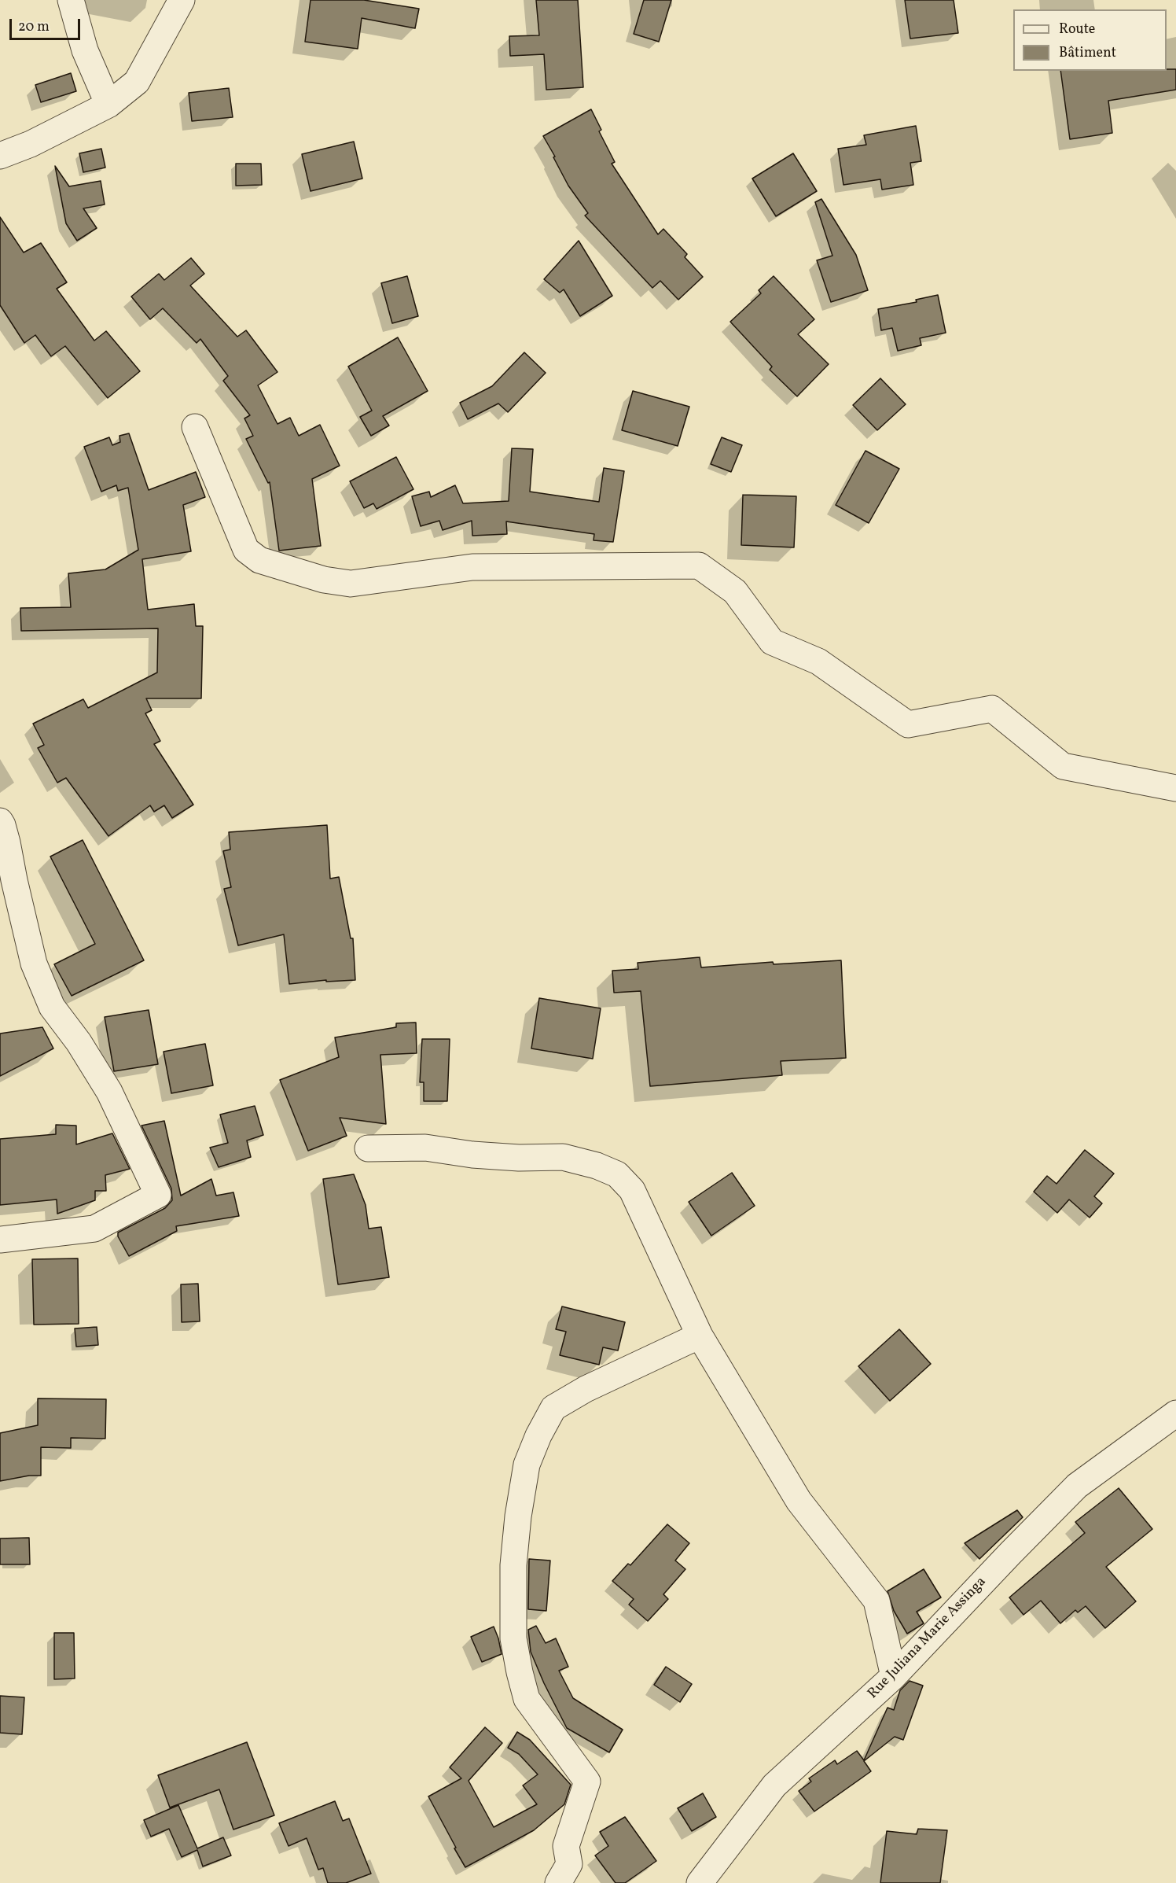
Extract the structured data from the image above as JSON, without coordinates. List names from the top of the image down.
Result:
{
  "streets": {
    "street": ["Rue Juliana Marie Assinga"]
  },
  "legend": ["Route", "Bâtiment"],
  "scale_bar": "20 m"
}
